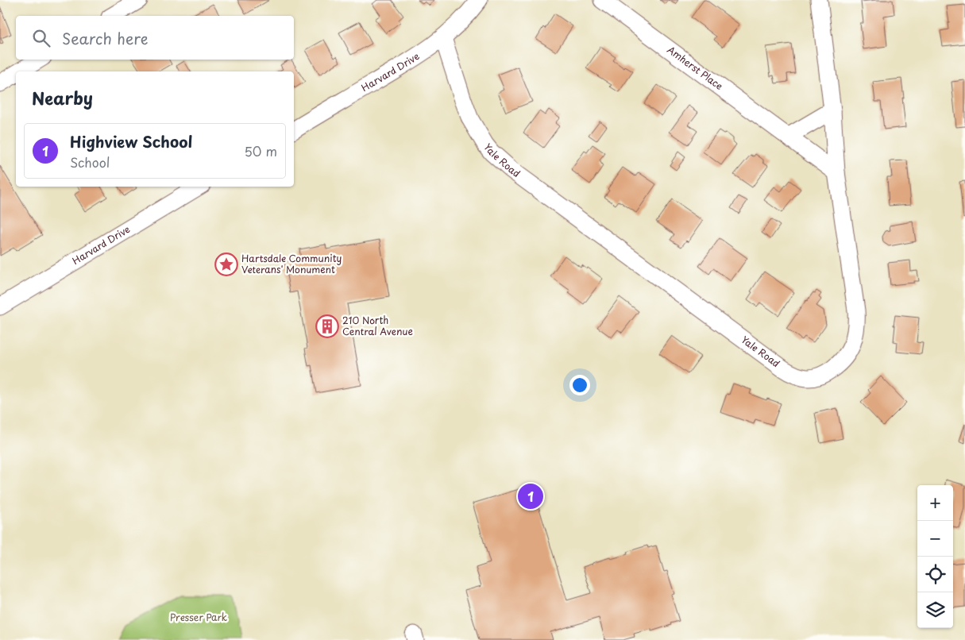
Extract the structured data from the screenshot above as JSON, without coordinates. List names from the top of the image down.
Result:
{
  "streets": {
    "street": ["Amherst Place", "Harvard Drive", "Yale Road"]
  },
  "crossings": [
    ["Amherst Place", "Yale Road"],
    ["Harvard Drive", "Yale Road"]
  ],
  "parks": ["Presser Park"],
  "places": {
    "place": ["Hartsdale Community Veterans' Monument"],
    "building": ["210 North Central Avenue"]
  },
  "page": {
    "search": "Search here",
    "heading": "Nearby",
    "list": [
      {
        "mark": "1",
        "name": "Highview School",
        "note": "School",
        "value": "50 m"
      }
    ],
    "pins": "1",
    "map_buttons": ["+", "−"]
  }
}
